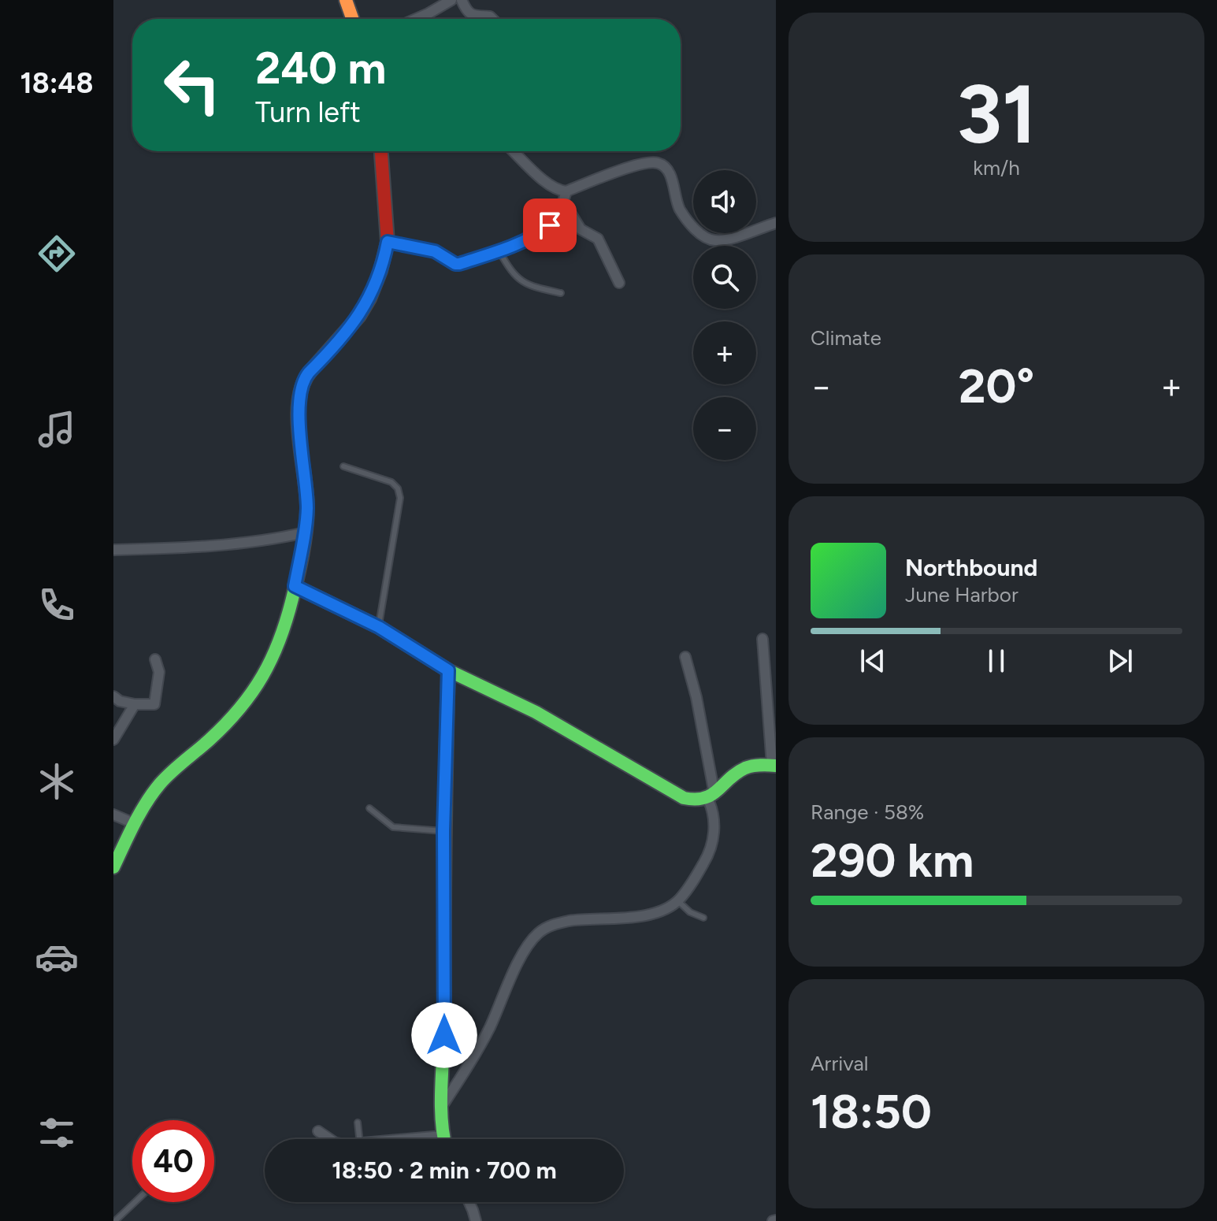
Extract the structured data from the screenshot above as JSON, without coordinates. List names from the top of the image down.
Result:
{
  "page": {
    "tabs": "18:48",
    "tile": [
      ["31", "km/h"],
      "Climate",
      ["Range · 58%", "290 km"],
      ["Arrival", "18:50"]
    ],
    "turn": ["240 m", "Turn left"],
    "map_buttons": ["+", "−"],
    "heat": ["−", "20°", "+"],
    "song": ["Northbound", "June Harbor"],
    "limit": "40",
    "trip": "18:50 · 2 min · 700 m"
  }
}
